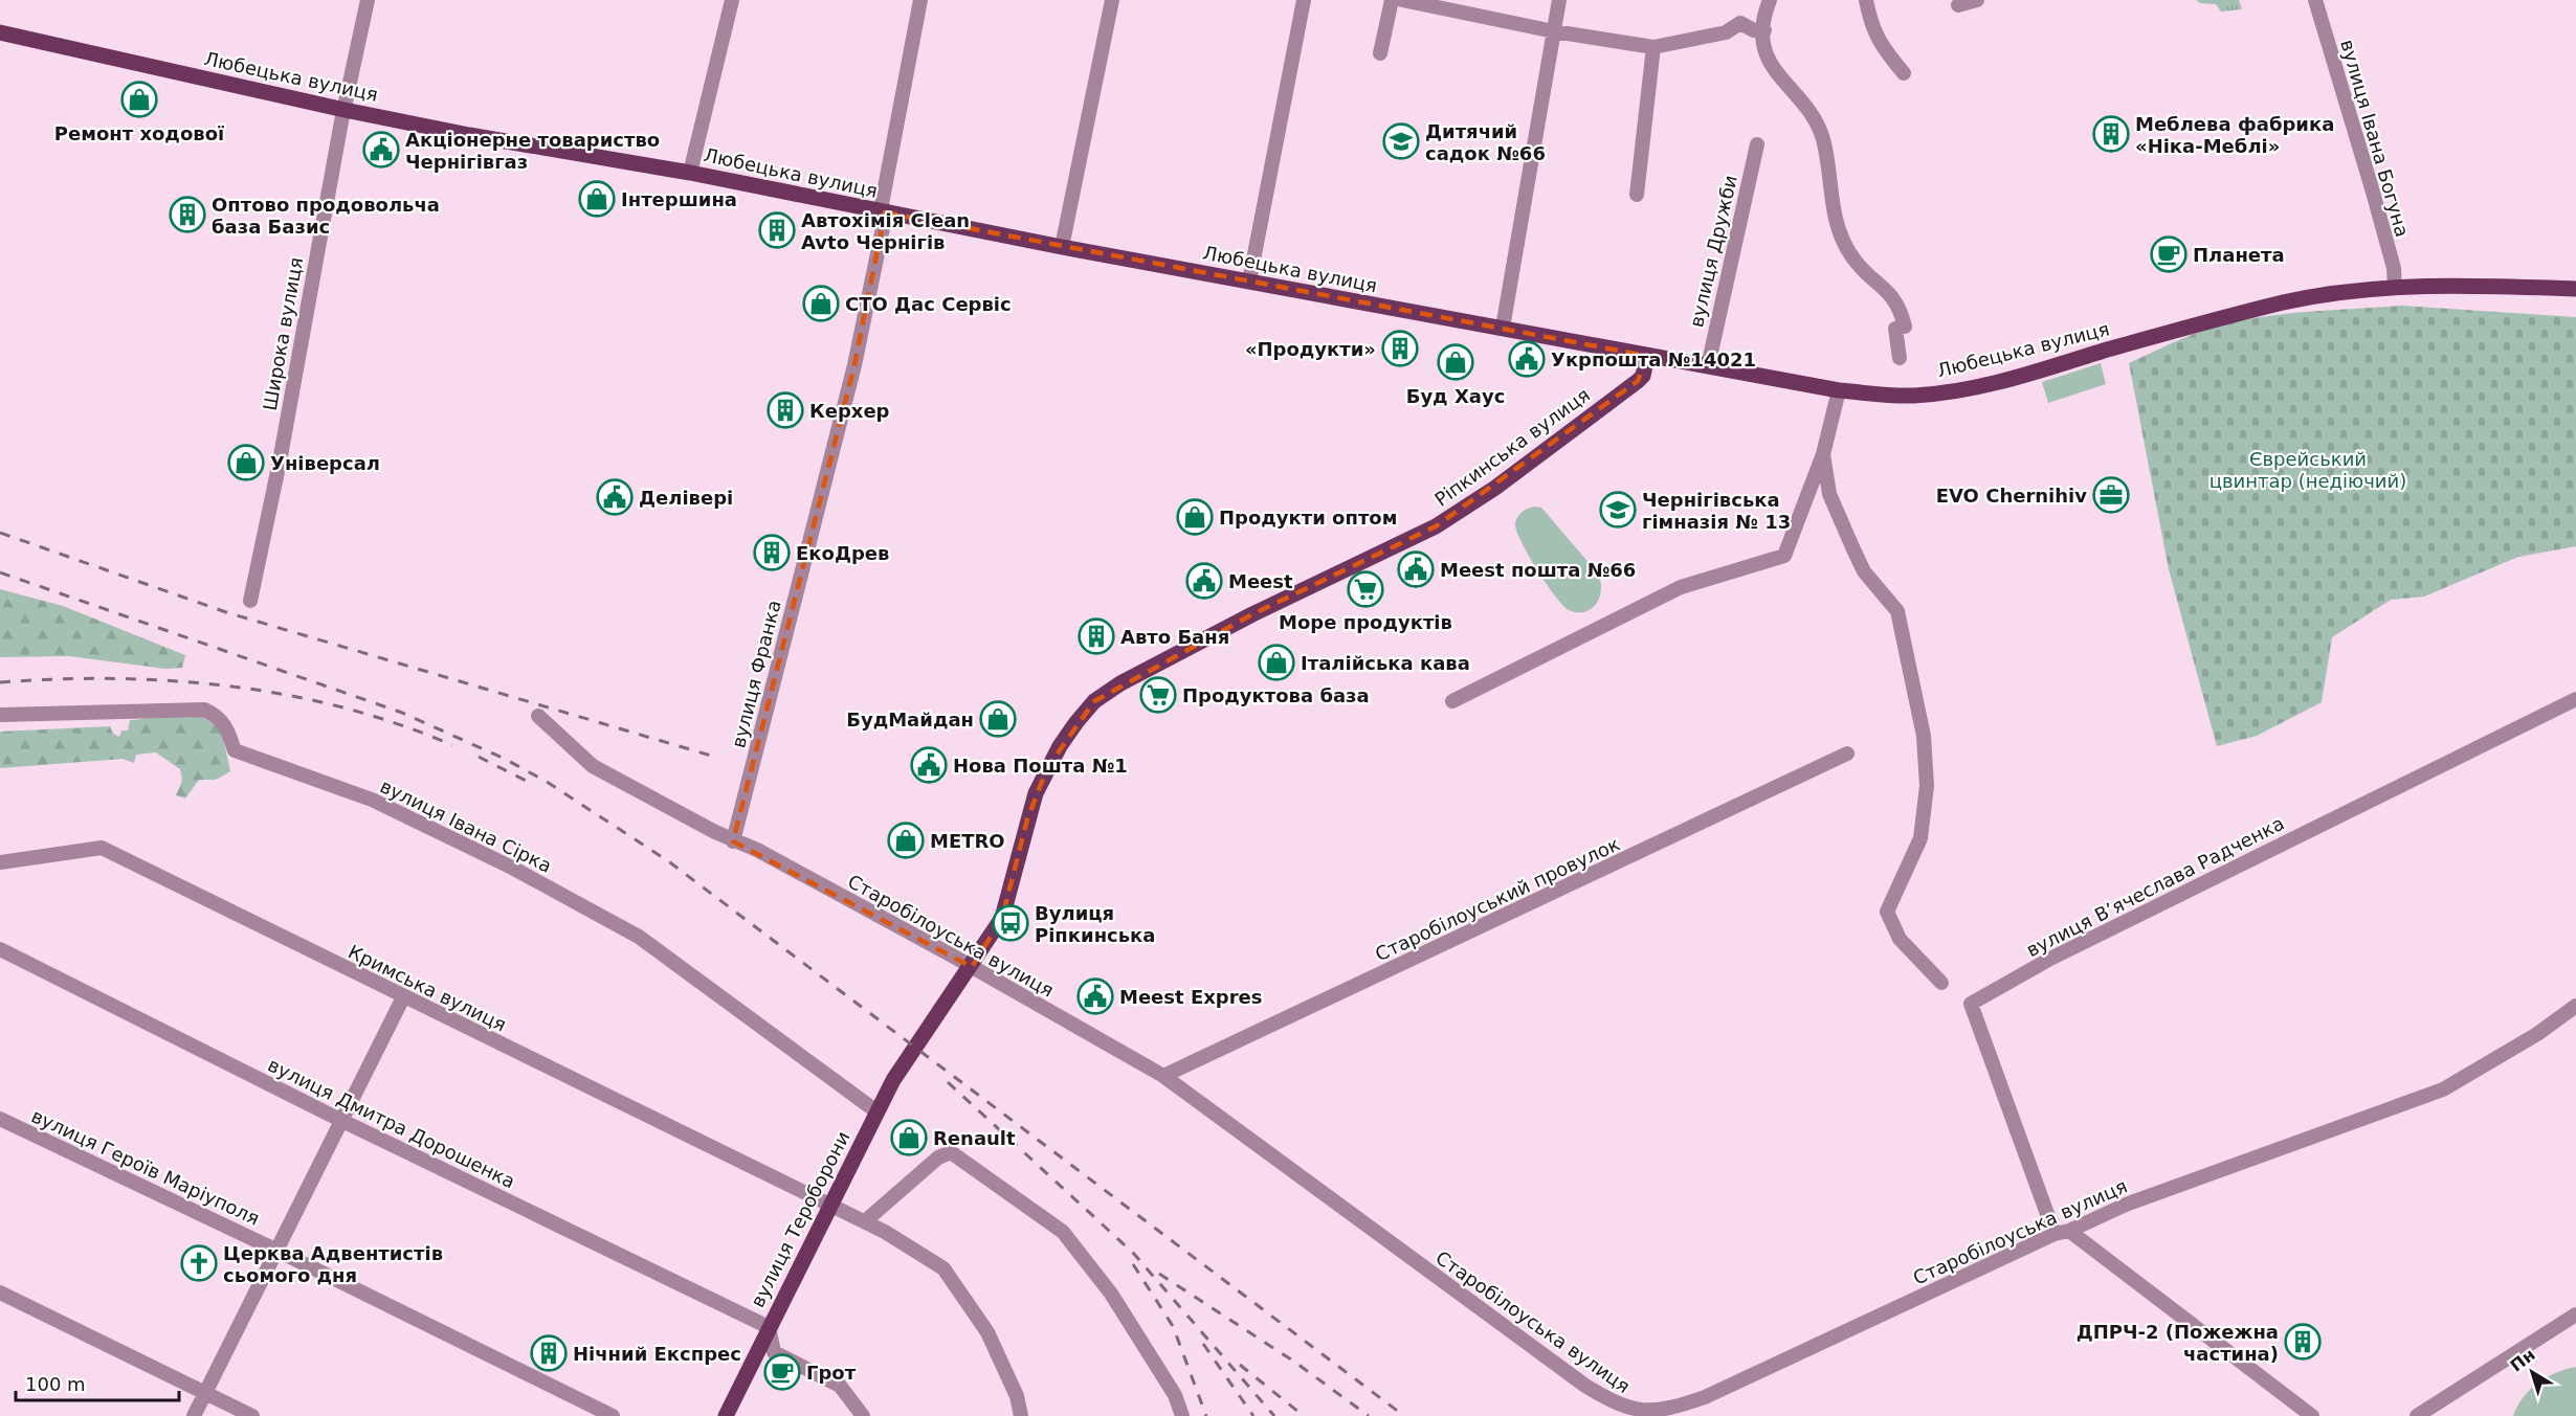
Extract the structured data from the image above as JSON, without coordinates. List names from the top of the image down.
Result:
{
  "streets": {
    "main road": ["Любецька вулиця", "Ріпкинська вулиця", "вулиця Тероборони"],
    "street": [
      "вулиця Івана Богуна",
      "вулиця Дружби",
      "Широка вулиця",
      "вулиця Франка",
      "вулиця Івана Сірка",
      "вулиця Вʼячеслава Радченка",
      "Старобілоуський провулок",
      "Старобілоуська вулиця",
      "Кримська вулиця",
      "вулиця Дмитра Дорошенка",
      "вулиця Героїв Маріуполя"
    ]
  },
  "crossings": [
    ["Любецька вулиця", "вулиця Івана Богуна"],
    ["Любецька вулиця", "вулиця Дружби"],
    ["Любецька вулиця", "Широка вулиця"],
    ["Любецька вулиця", "Ріпкинська вулиця"],
    ["Любецька вулиця", "вулиця Франка"],
    ["Ріпкинська вулиця", "Старобілоуська вулиця"],
    ["Ріпкинська вулиця", "вулиця Тероборони"],
    ["вулиця Франка", "Старобілоуська вулиця"],
    ["вулиця Івана Сірка", "вулиця Тероборони"],
    ["вулиця Вʼячеслава Радченка", "Старобілоуська вулиця"],
    ["Старобілоуський провулок", "Старобілоуська вулиця"],
    ["Кримська вулиця", "вулиця Тероборони"],
    ["вулиця Дмитра Дорошенка", "вулиця Тероборони"]
  ],
  "parks": ["Єврейський цвинтар (недіючий)"],
  "places": {
    "shop": [
      "Ремонт ходової",
      "Інтершина",
      "СТО Дас Сервіс",
      "Буд Хаус",
      "Універсал",
      "Продукти оптом",
      "Італійська кава",
      "БудМайдан",
      "METRO",
      "Renault"
    ],
    "building": [
      "Меблева фабрика «Ніка-Меблі»",
      "Оптово продовольча база Базис",
      "Автохімія Clean Avto Чернігів",
      "«Продукти»",
      "Керхер",
      "ЕкоДрев",
      "Авто Баня",
      "ДПРЧ-2 (Пожежна частина)",
      "Нічний Експрес"
    ],
    "school or university": ["Дитячий садок №66", "Чернігівська гімназія № 13"],
    "public building": [
      "Акціонерне товариство Чернігівгаз",
      "Укрпошта №14021",
      "Делівері",
      "Meest пошта №66",
      "Meest",
      "Нова Пошта №1",
      "Meest Expres"
    ],
    "cafe": ["Планета", "Грот"],
    "office": ["EVO Chernihiv"],
    "supermarket": ["Море продуктів", "Продуктова база"],
    "bus stop": ["Вулиця Ріпкинська"],
    "church": ["Церква Адвентистів сьомого дня"]
  },
  "scale_bar": "100 m",
  "north": "top left"
}
